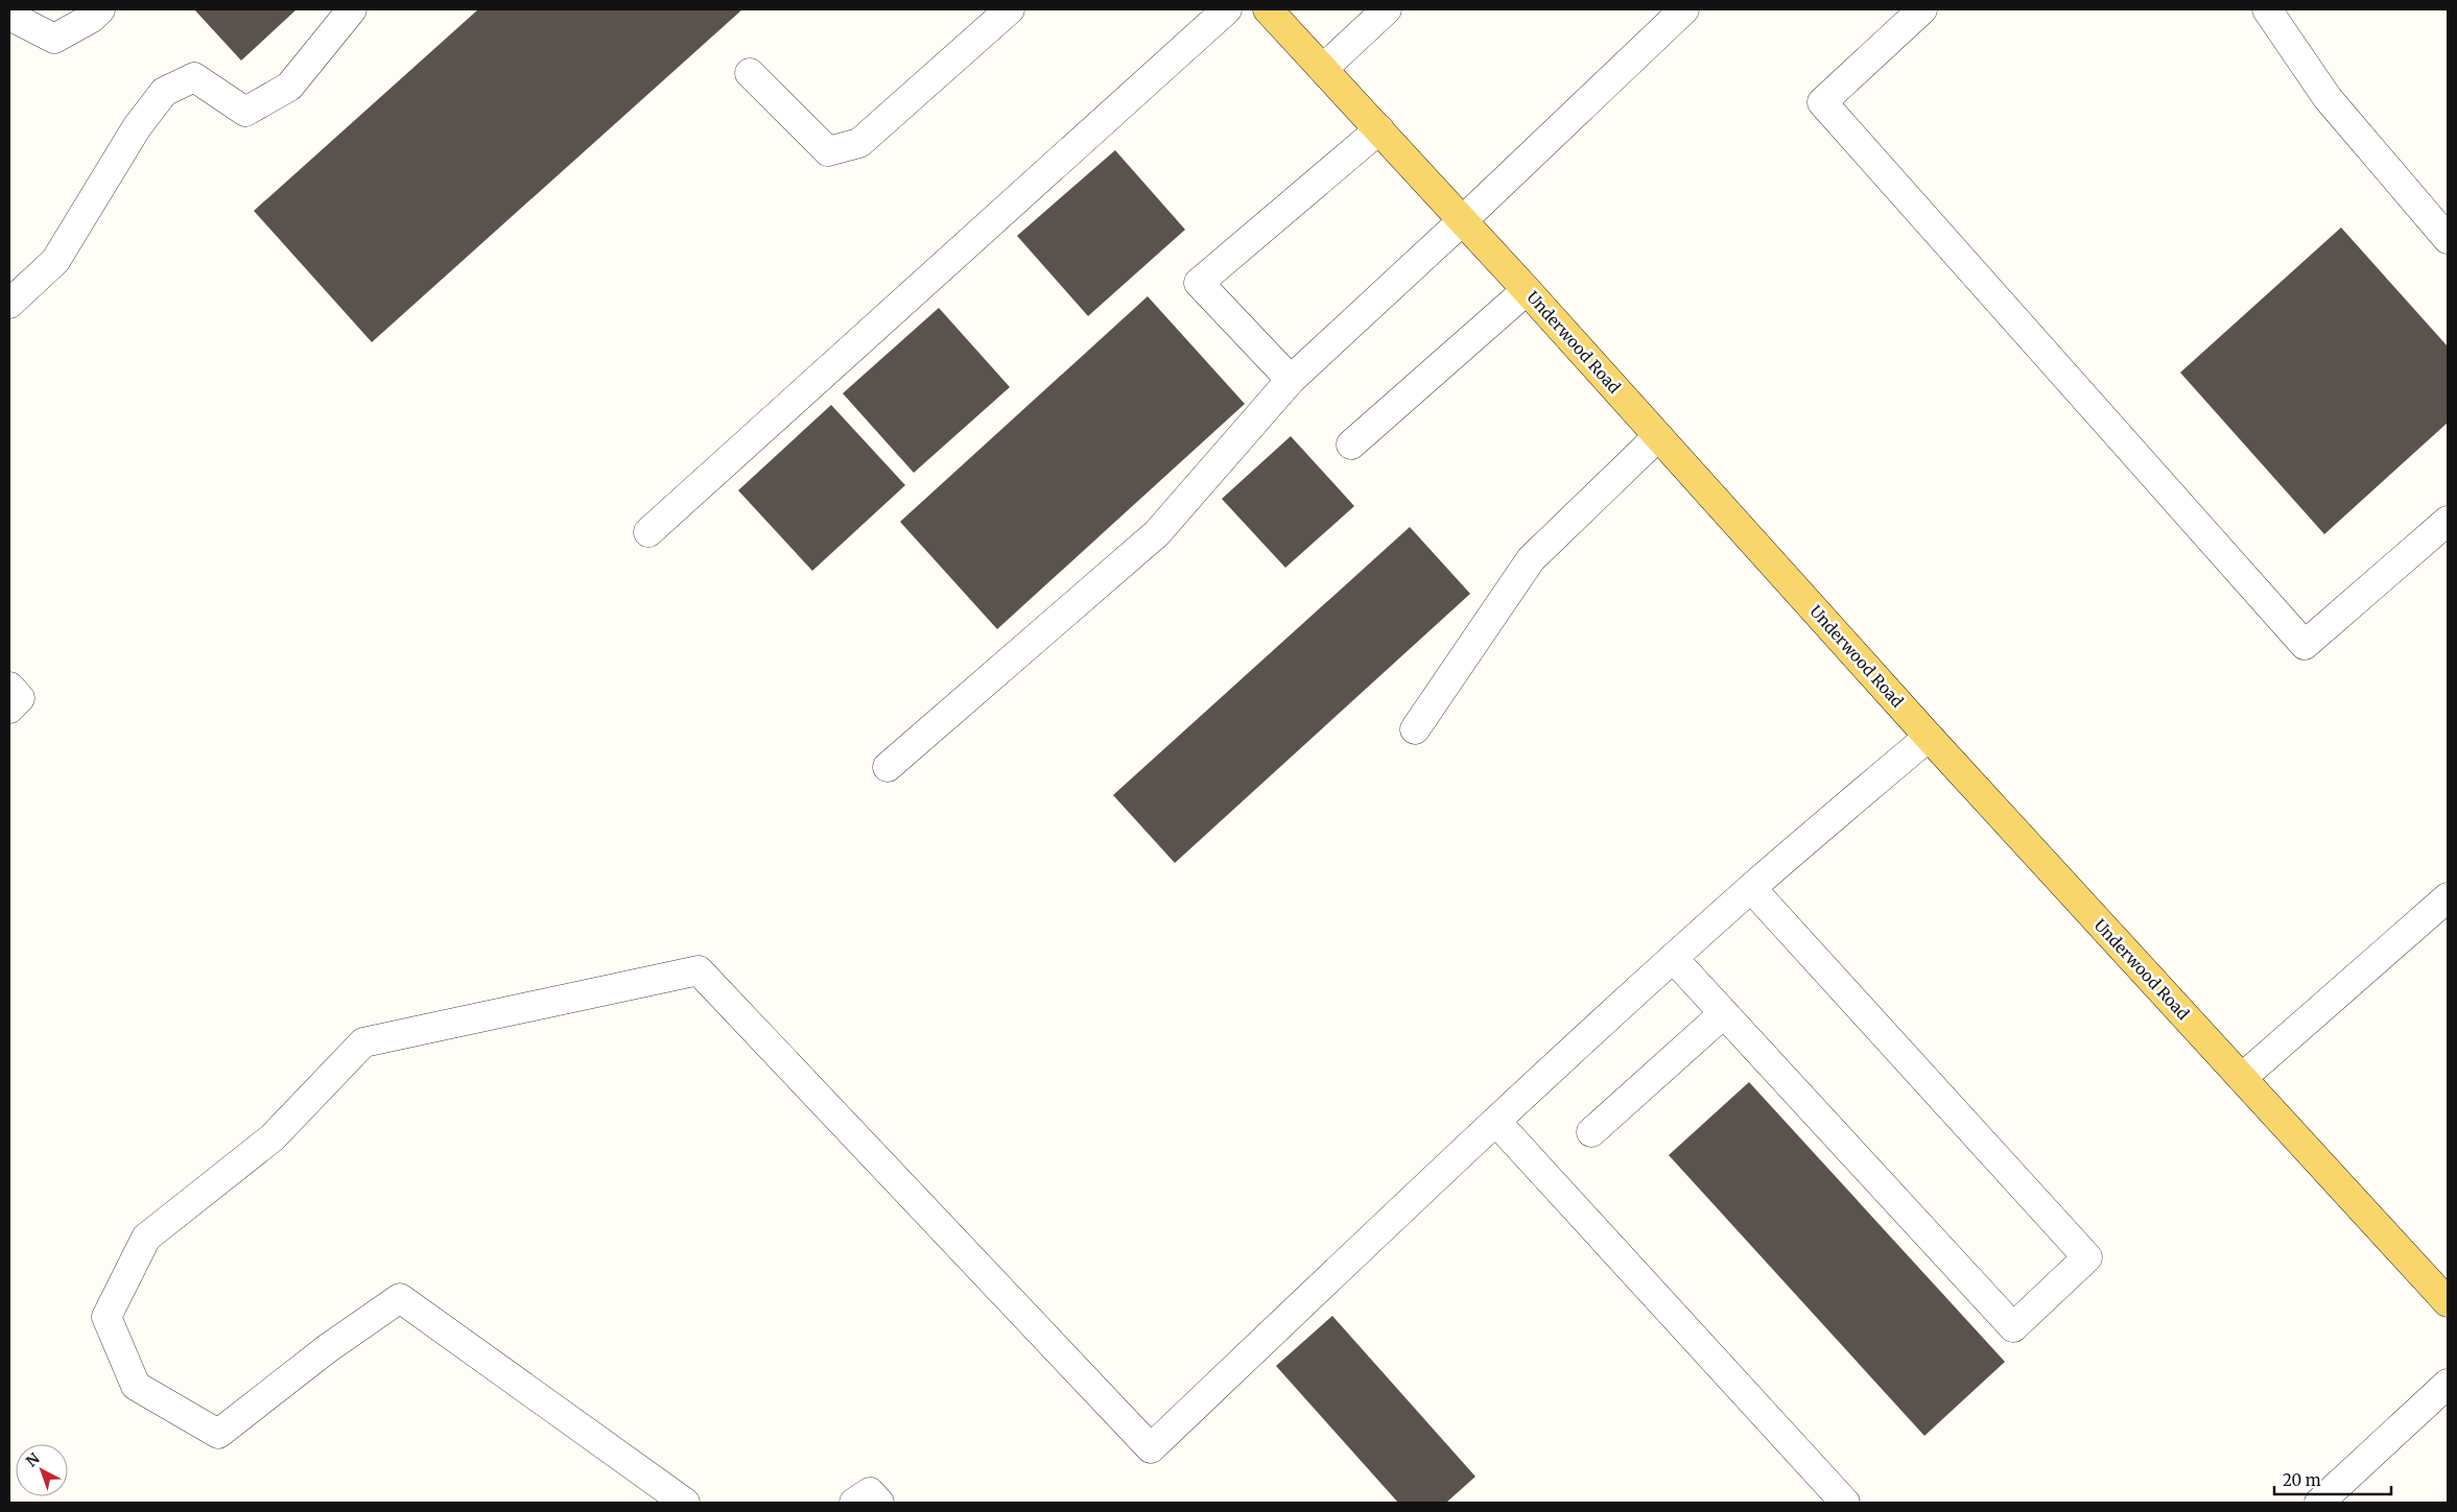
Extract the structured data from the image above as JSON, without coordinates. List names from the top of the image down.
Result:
{
  "streets": {
    "main road": ["Underwood Road"]
  },
  "scale_bar": "20 m",
  "north": "top left"
}
